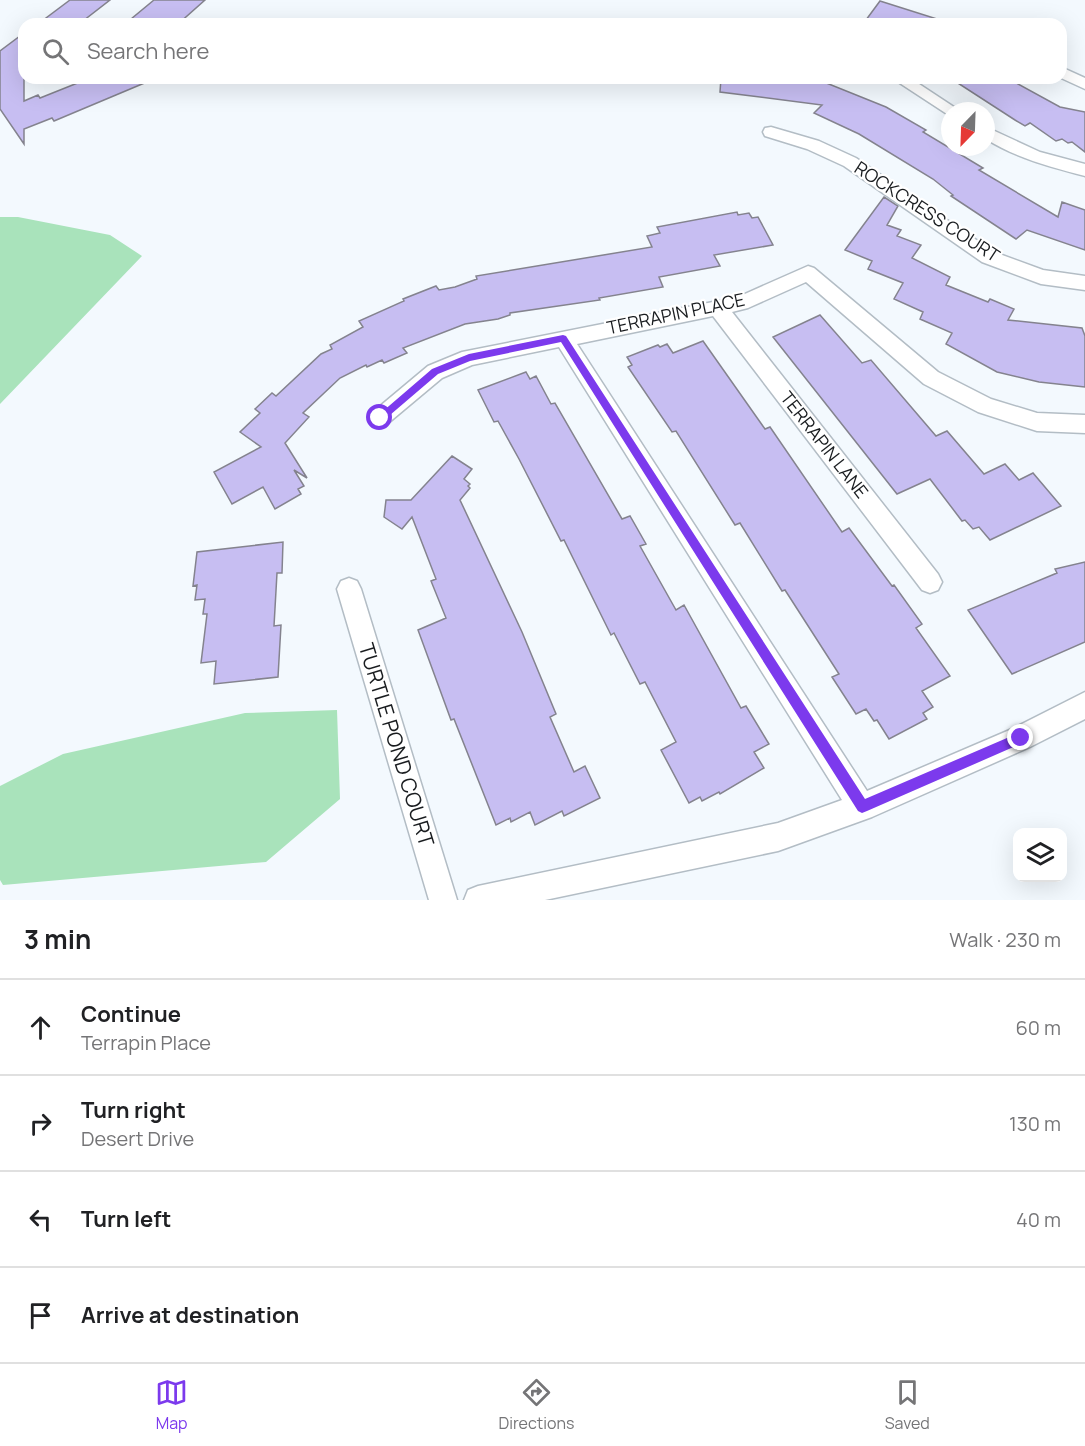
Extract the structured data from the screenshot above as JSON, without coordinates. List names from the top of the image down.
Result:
{
  "streets": {
    "street": [
      "ROCKCRESS COURT",
      "TERRAPIN PLACE",
      "TERRAPIN LANE",
      "TURTLE POND COURT"
    ]
  },
  "crossings": [
    ["TERRAPIN PLACE", "TERRAPIN LANE"]
  ],
  "north": "bottom left",
  "page": {
    "search": "Search here",
    "heading": ["3 min", "Walk · 230 m"],
    "list": [
      ["Continue", "Terrapin Place", "60 m"],
      ["Turn right", "Desert Drive", "130 m"],
      ["Turn left", "40 m"],
      "Arrive at destination"
    ],
    "nav": ["Map", "Directions", "Saved"]
  }
}
